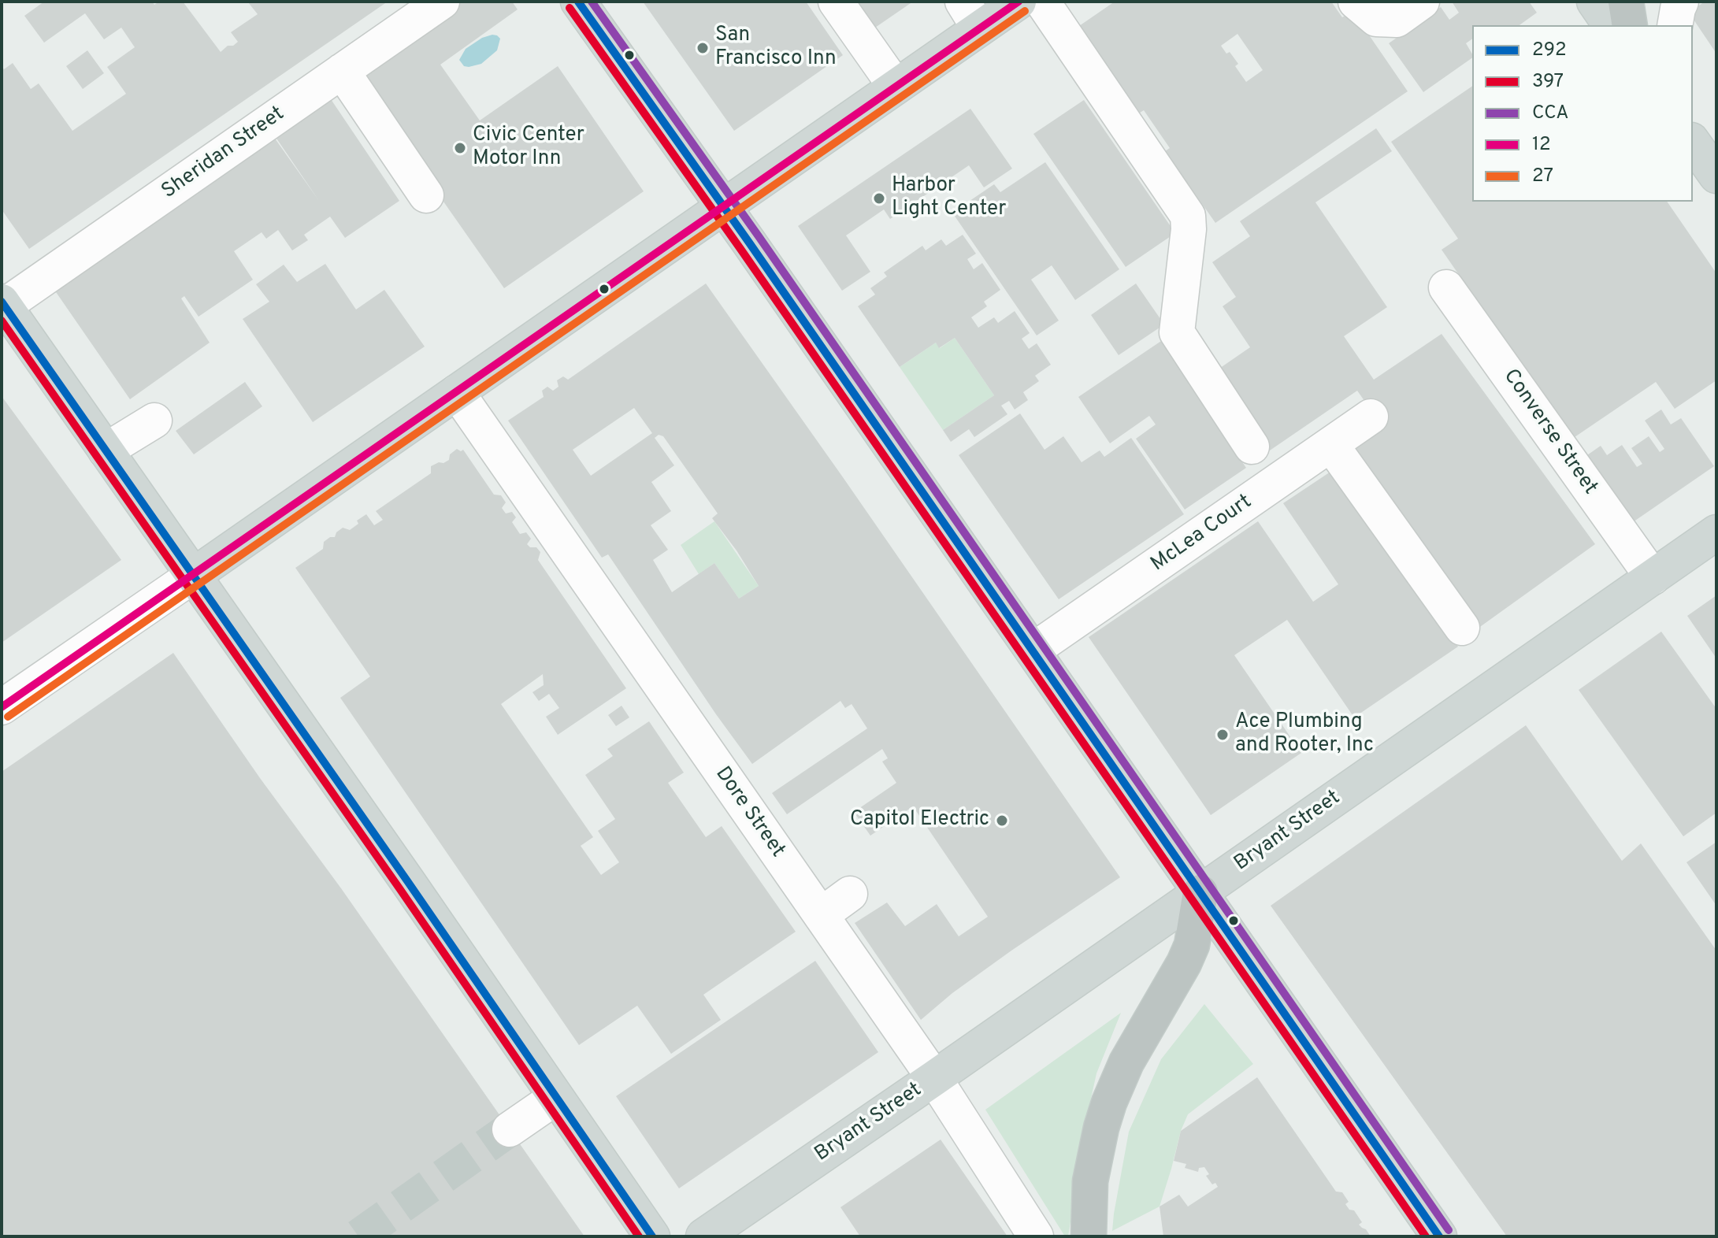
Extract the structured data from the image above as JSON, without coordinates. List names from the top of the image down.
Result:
{
  "streets": {
    "main road": ["Bryant Street"],
    "street": [
      "Sheridan Street",
      "Converse Street",
      "McLea Court",
      "Dore Street"
    ]
  },
  "crossings": [
    ["Converse Street", "Bryant Street"],
    ["Dore Street", "Bryant Street"]
  ],
  "places": [
    "San Francisco Inn",
    "Civic Center Motor Inn",
    "Harbor Light Center",
    "Ace Plumbing and Rooter, Inc",
    "Capitol Electric"
  ],
  "lines": [
    "transit line 292",
    "transit line CCA",
    "transit line 12",
    "transit line 397",
    "transit line 27"
  ],
  "legend": [
    "292",
    "397",
    "CCA",
    "12",
    "27"
  ]
}
